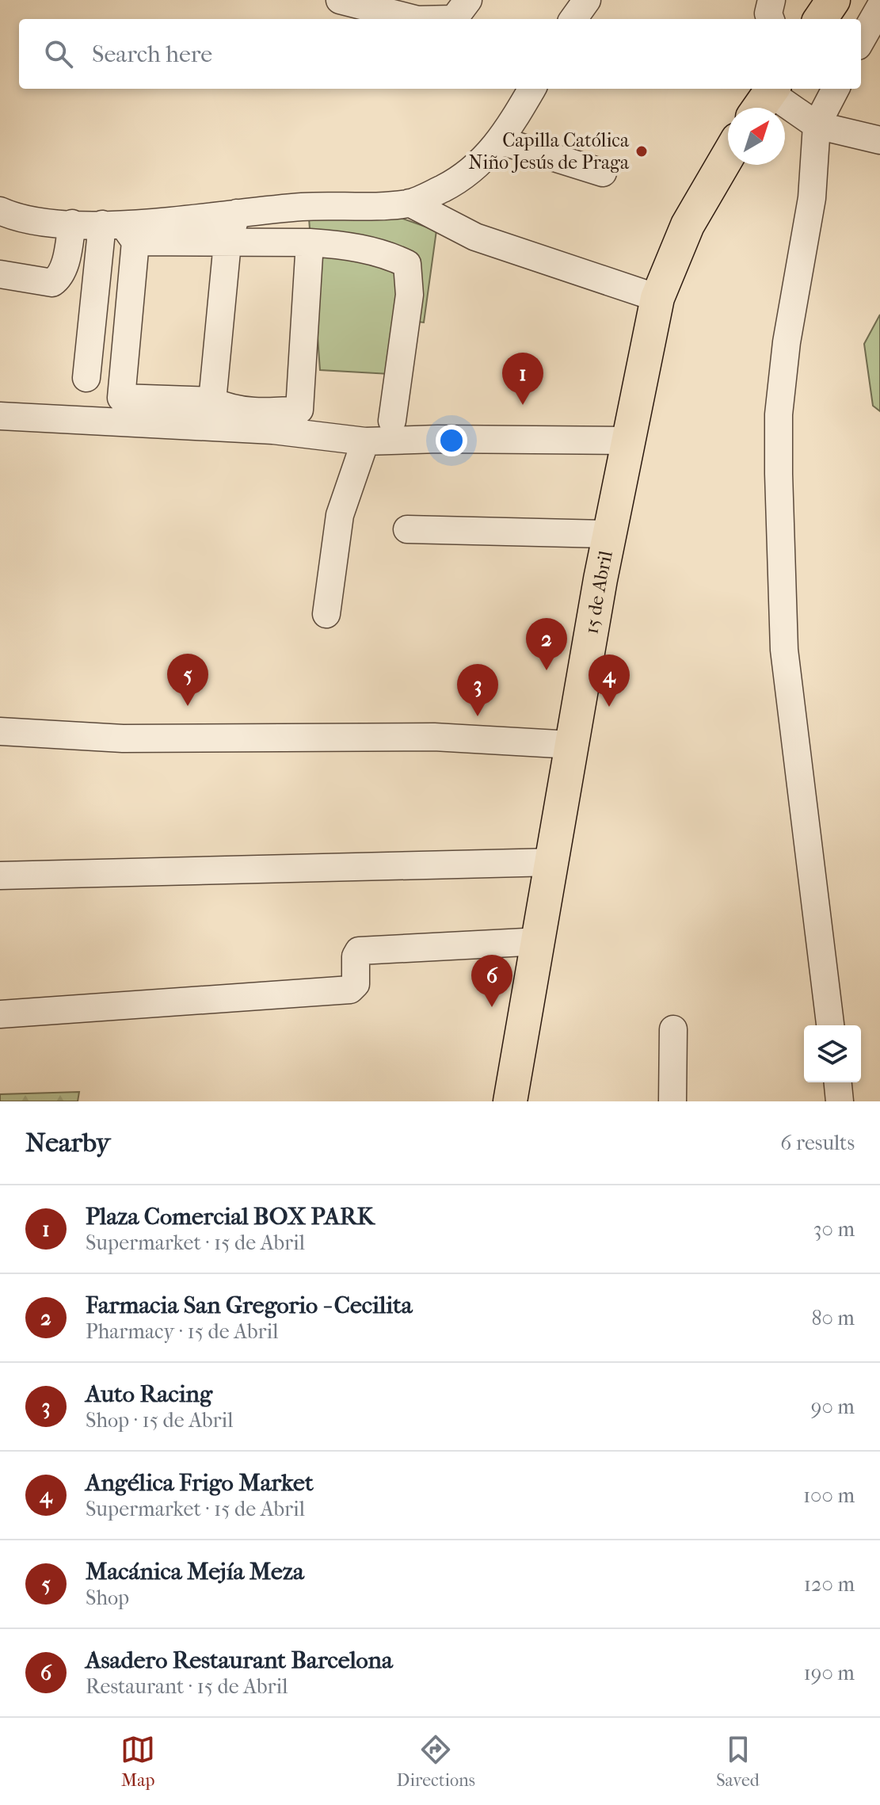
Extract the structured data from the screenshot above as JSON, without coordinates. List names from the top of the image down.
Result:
{
  "streets": {
    "main road": ["15 de Abril"]
  },
  "places": ["Capilla Católica Niño Jesús de Praga"],
  "north": "top right",
  "page": {
    "search": "Search here",
    "pins": [
      "1",
      "2",
      "5",
      "4",
      "3",
      "6"
    ],
    "heading": ["Nearby", "6 results"],
    "list": [
      {
        "mark": "1",
        "name": "Plaza Comercial BOX PARK",
        "note": "Supermarket · 15 de Abril",
        "value": "30 m"
      },
      {
        "mark": "2",
        "name": "Farmacia San Gregorio - Cecilita",
        "note": "Pharmacy · 15 de Abril",
        "value": "80 m"
      },
      {
        "mark": "3",
        "name": "Auto Racing",
        "note": "Shop · 15 de Abril",
        "value": "90 m"
      },
      {
        "mark": "4",
        "name": "Angélica Frigo Market",
        "note": "Supermarket · 15 de Abril",
        "value": "100 m"
      },
      {
        "mark": "5",
        "name": "Macánica Mejía Meza",
        "note": "Shop",
        "value": "120 m"
      },
      {
        "mark": "6",
        "name": "Asadero Restaurant Barcelona",
        "note": "Restaurant · 15 de Abril",
        "value": "190 m"
      }
    ],
    "nav": ["Map", "Directions", "Saved"]
  }
}
